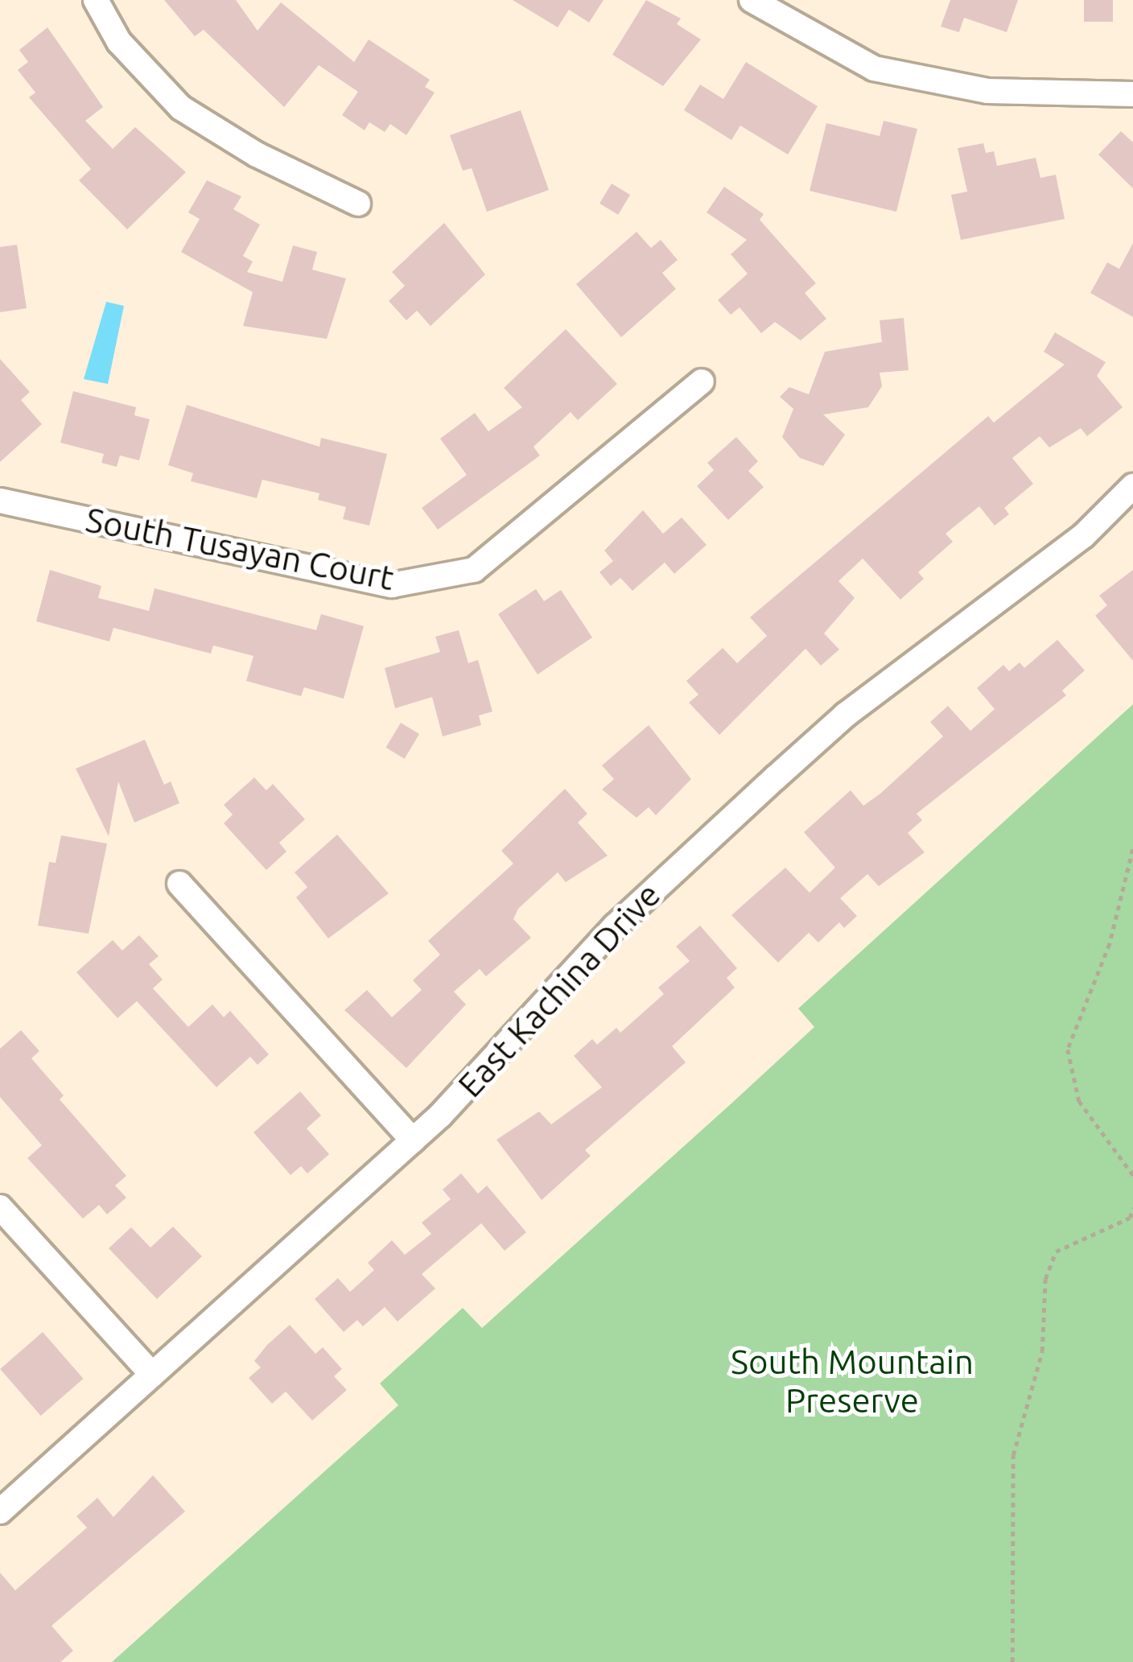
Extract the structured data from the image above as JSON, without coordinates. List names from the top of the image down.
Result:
{
  "streets": {
    "street": ["South Tusayan Court", "East Kachina Drive"]
  },
  "parks": ["South Mountain Preserve"]
}
